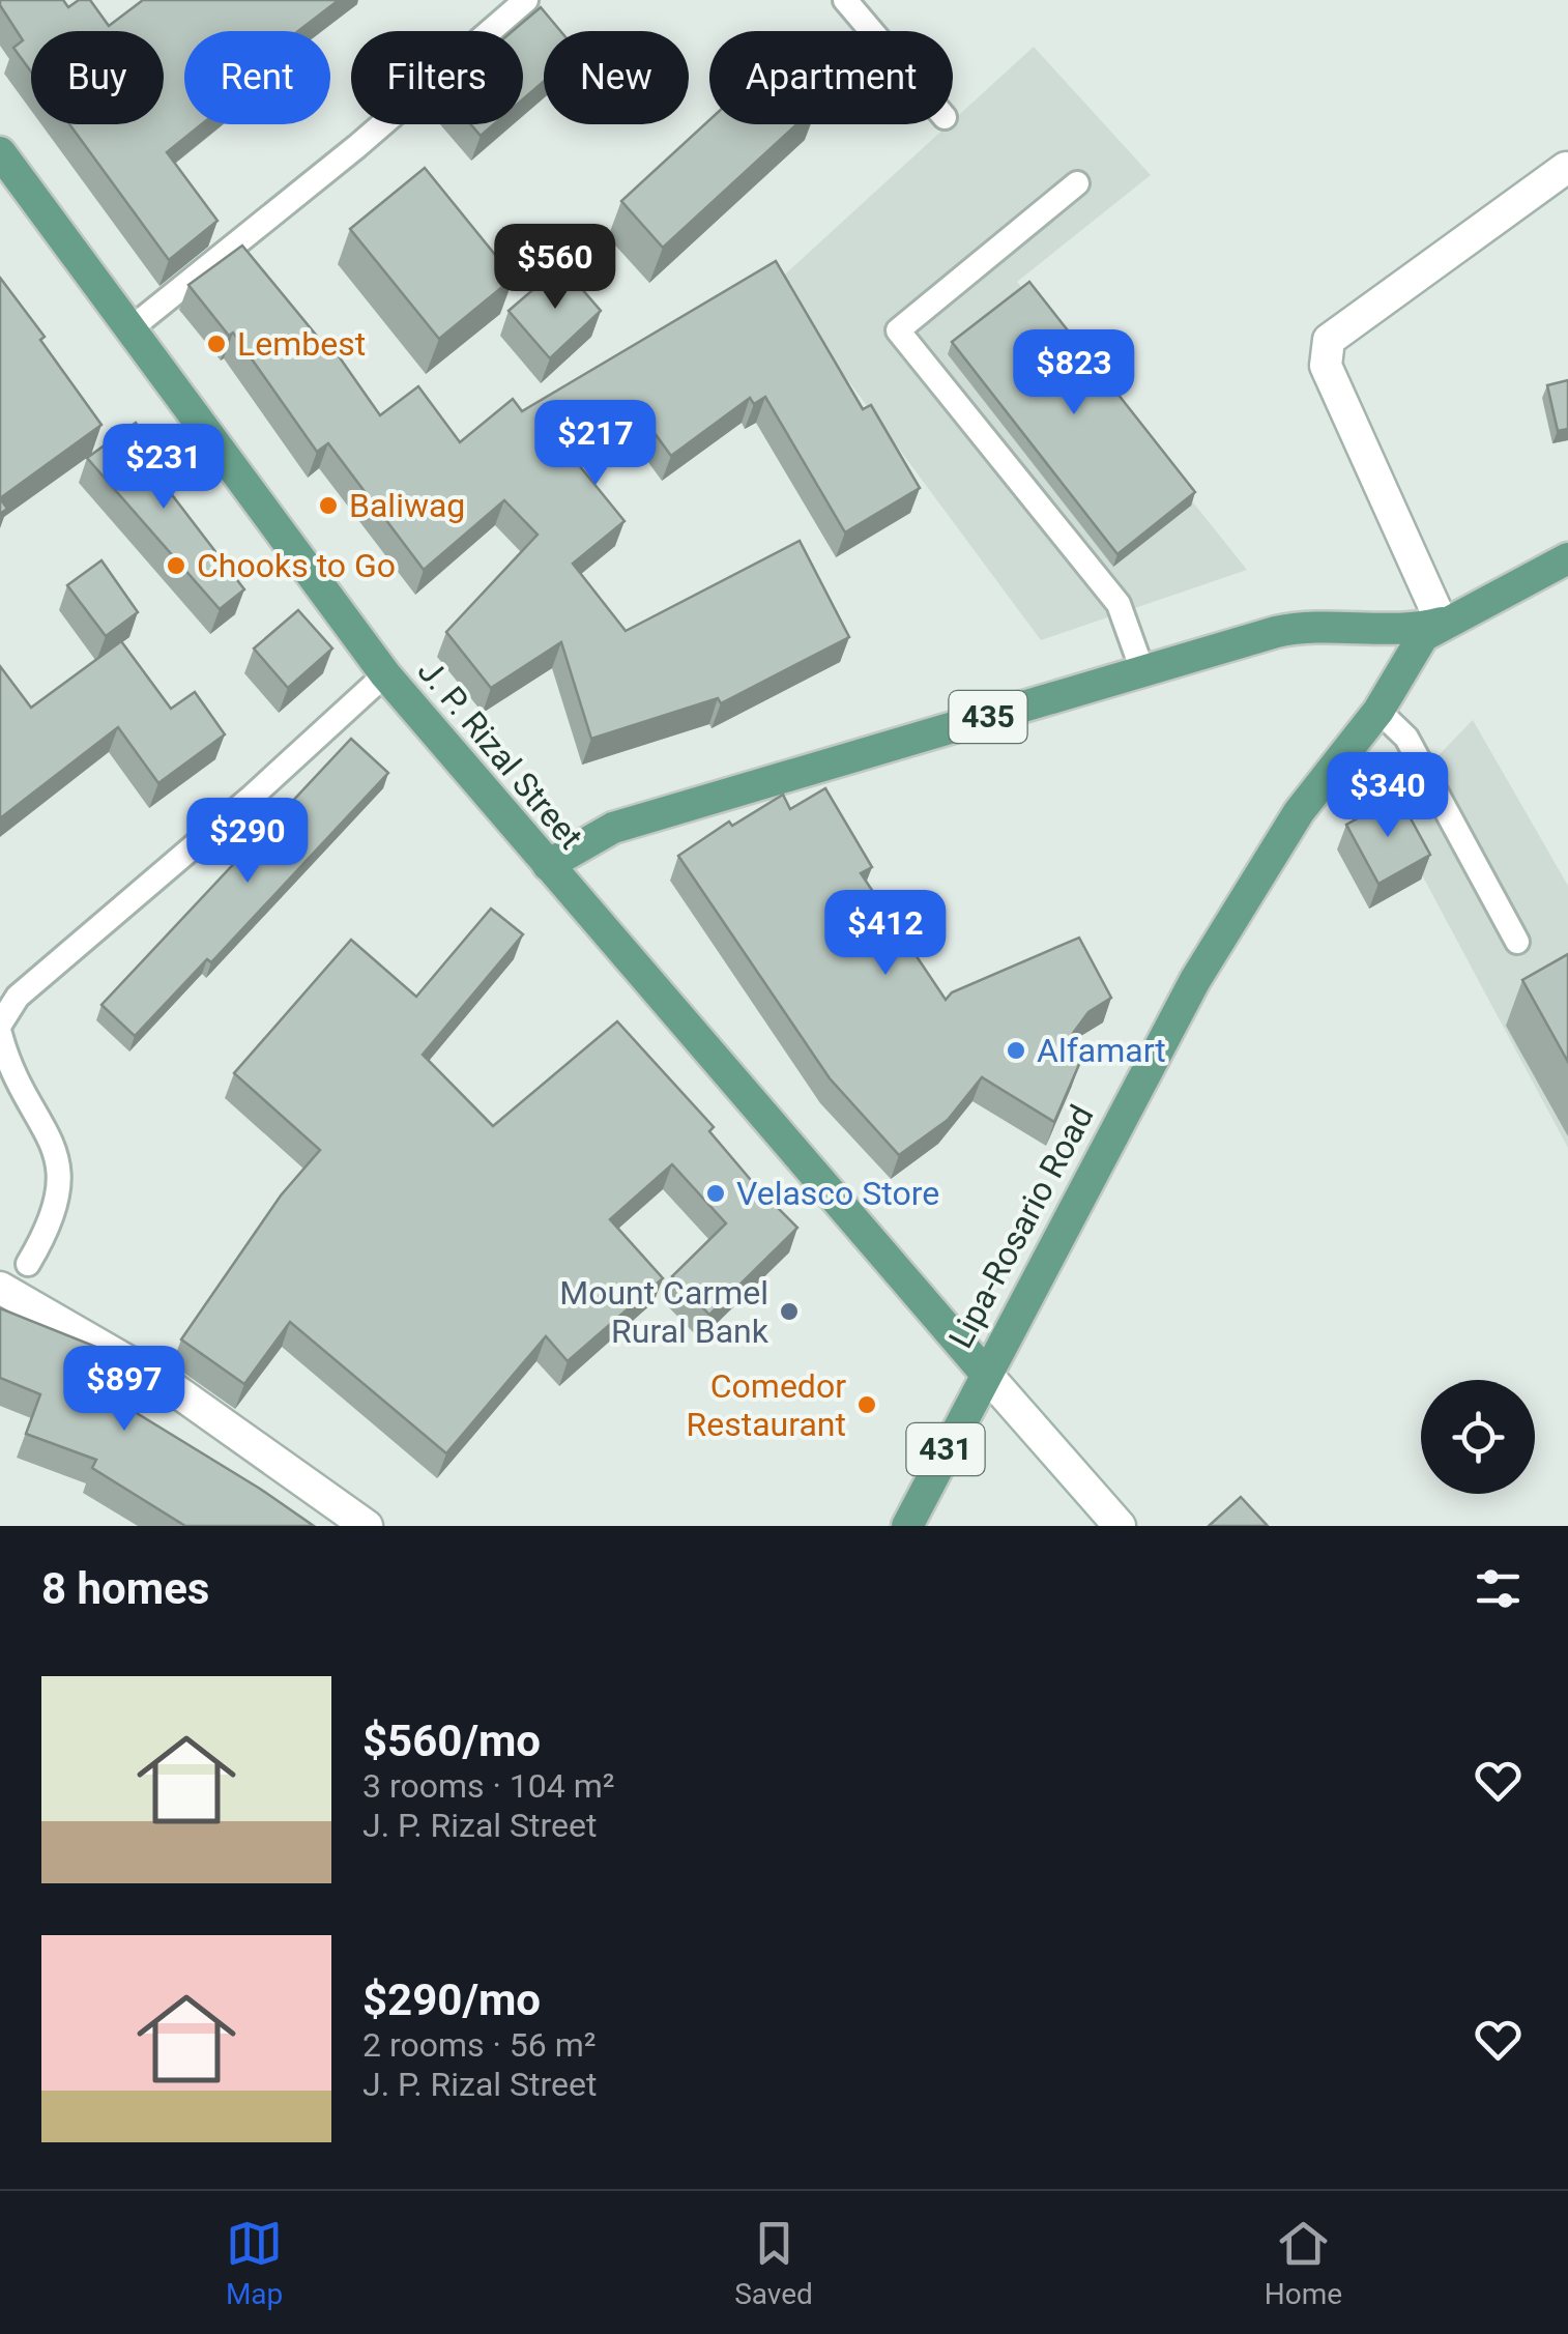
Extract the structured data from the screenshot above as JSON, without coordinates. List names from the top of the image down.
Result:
{
  "streets": {
    "main road": [
      "435",
      "J. P. Rizal Street",
      "Lipa-Rosario Road",
      "431"
    ]
  },
  "crossings": [
    ["435", "J. P. Rizal Street"],
    ["435", "Lipa-Rosario Road"],
    ["J. P. Rizal Street", "Lipa-Rosario Road"]
  ],
  "places": [
    "Lembest",
    "Baliwag",
    "Chooks to Go",
    "Alfamart",
    "Velasco Store",
    "Mount Carmel Rural Bank",
    "Comedor Restaurant"
  ],
  "page": {
    "chip": [
      "Buy",
      "Rent",
      "Filters",
      "New",
      "Apartment"
    ],
    "price": [
      "$560",
      "$823",
      "$217",
      "$231",
      "$340",
      "$290",
      "$412",
      "$897"
    ],
    "heading": "8 homes",
    "list": [
      {
        "name": "$560/mo",
        "note": "3 rooms · 104 m² · J. P. Rizal Street"
      },
      {
        "name": "$290/mo",
        "note": "2 rooms · 56 m² · J. P. Rizal Street"
      }
    ],
    "tabs": ["Map", "Saved", "Home"]
  }
}
